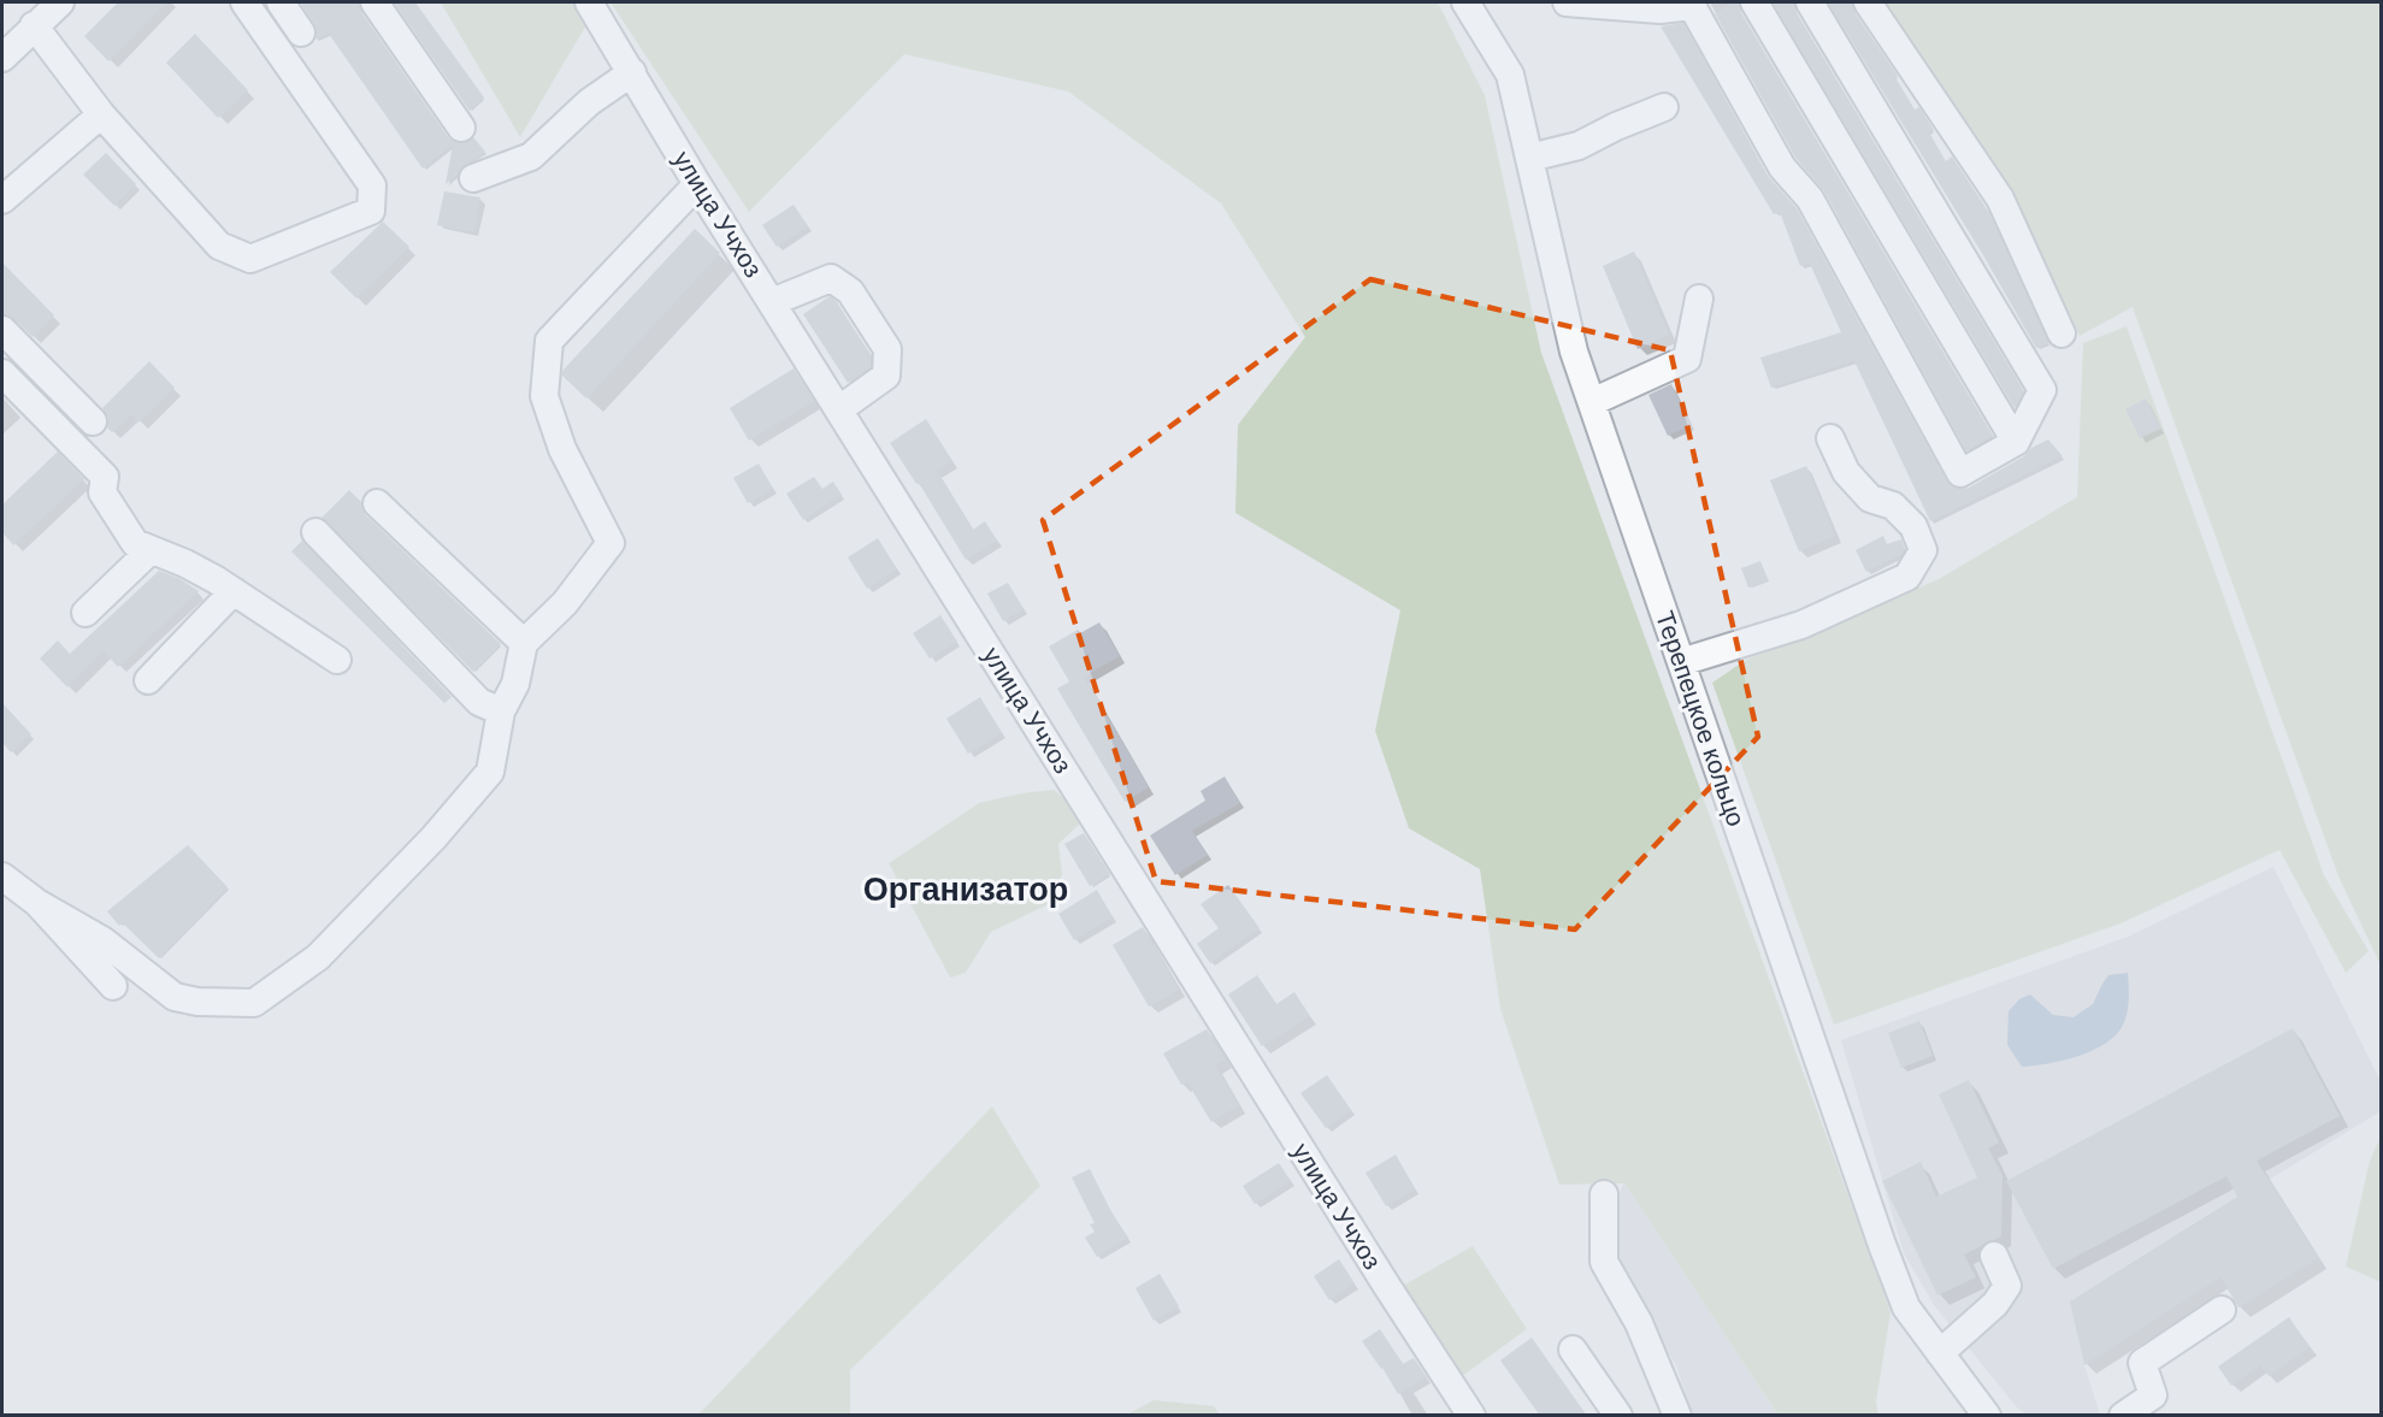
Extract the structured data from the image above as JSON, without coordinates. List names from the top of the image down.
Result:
{
  "streets": {
    "street": ["улица Учхоз", "Терепецкое кольцо"]
  },
  "districts": ["Организатор"]
}
